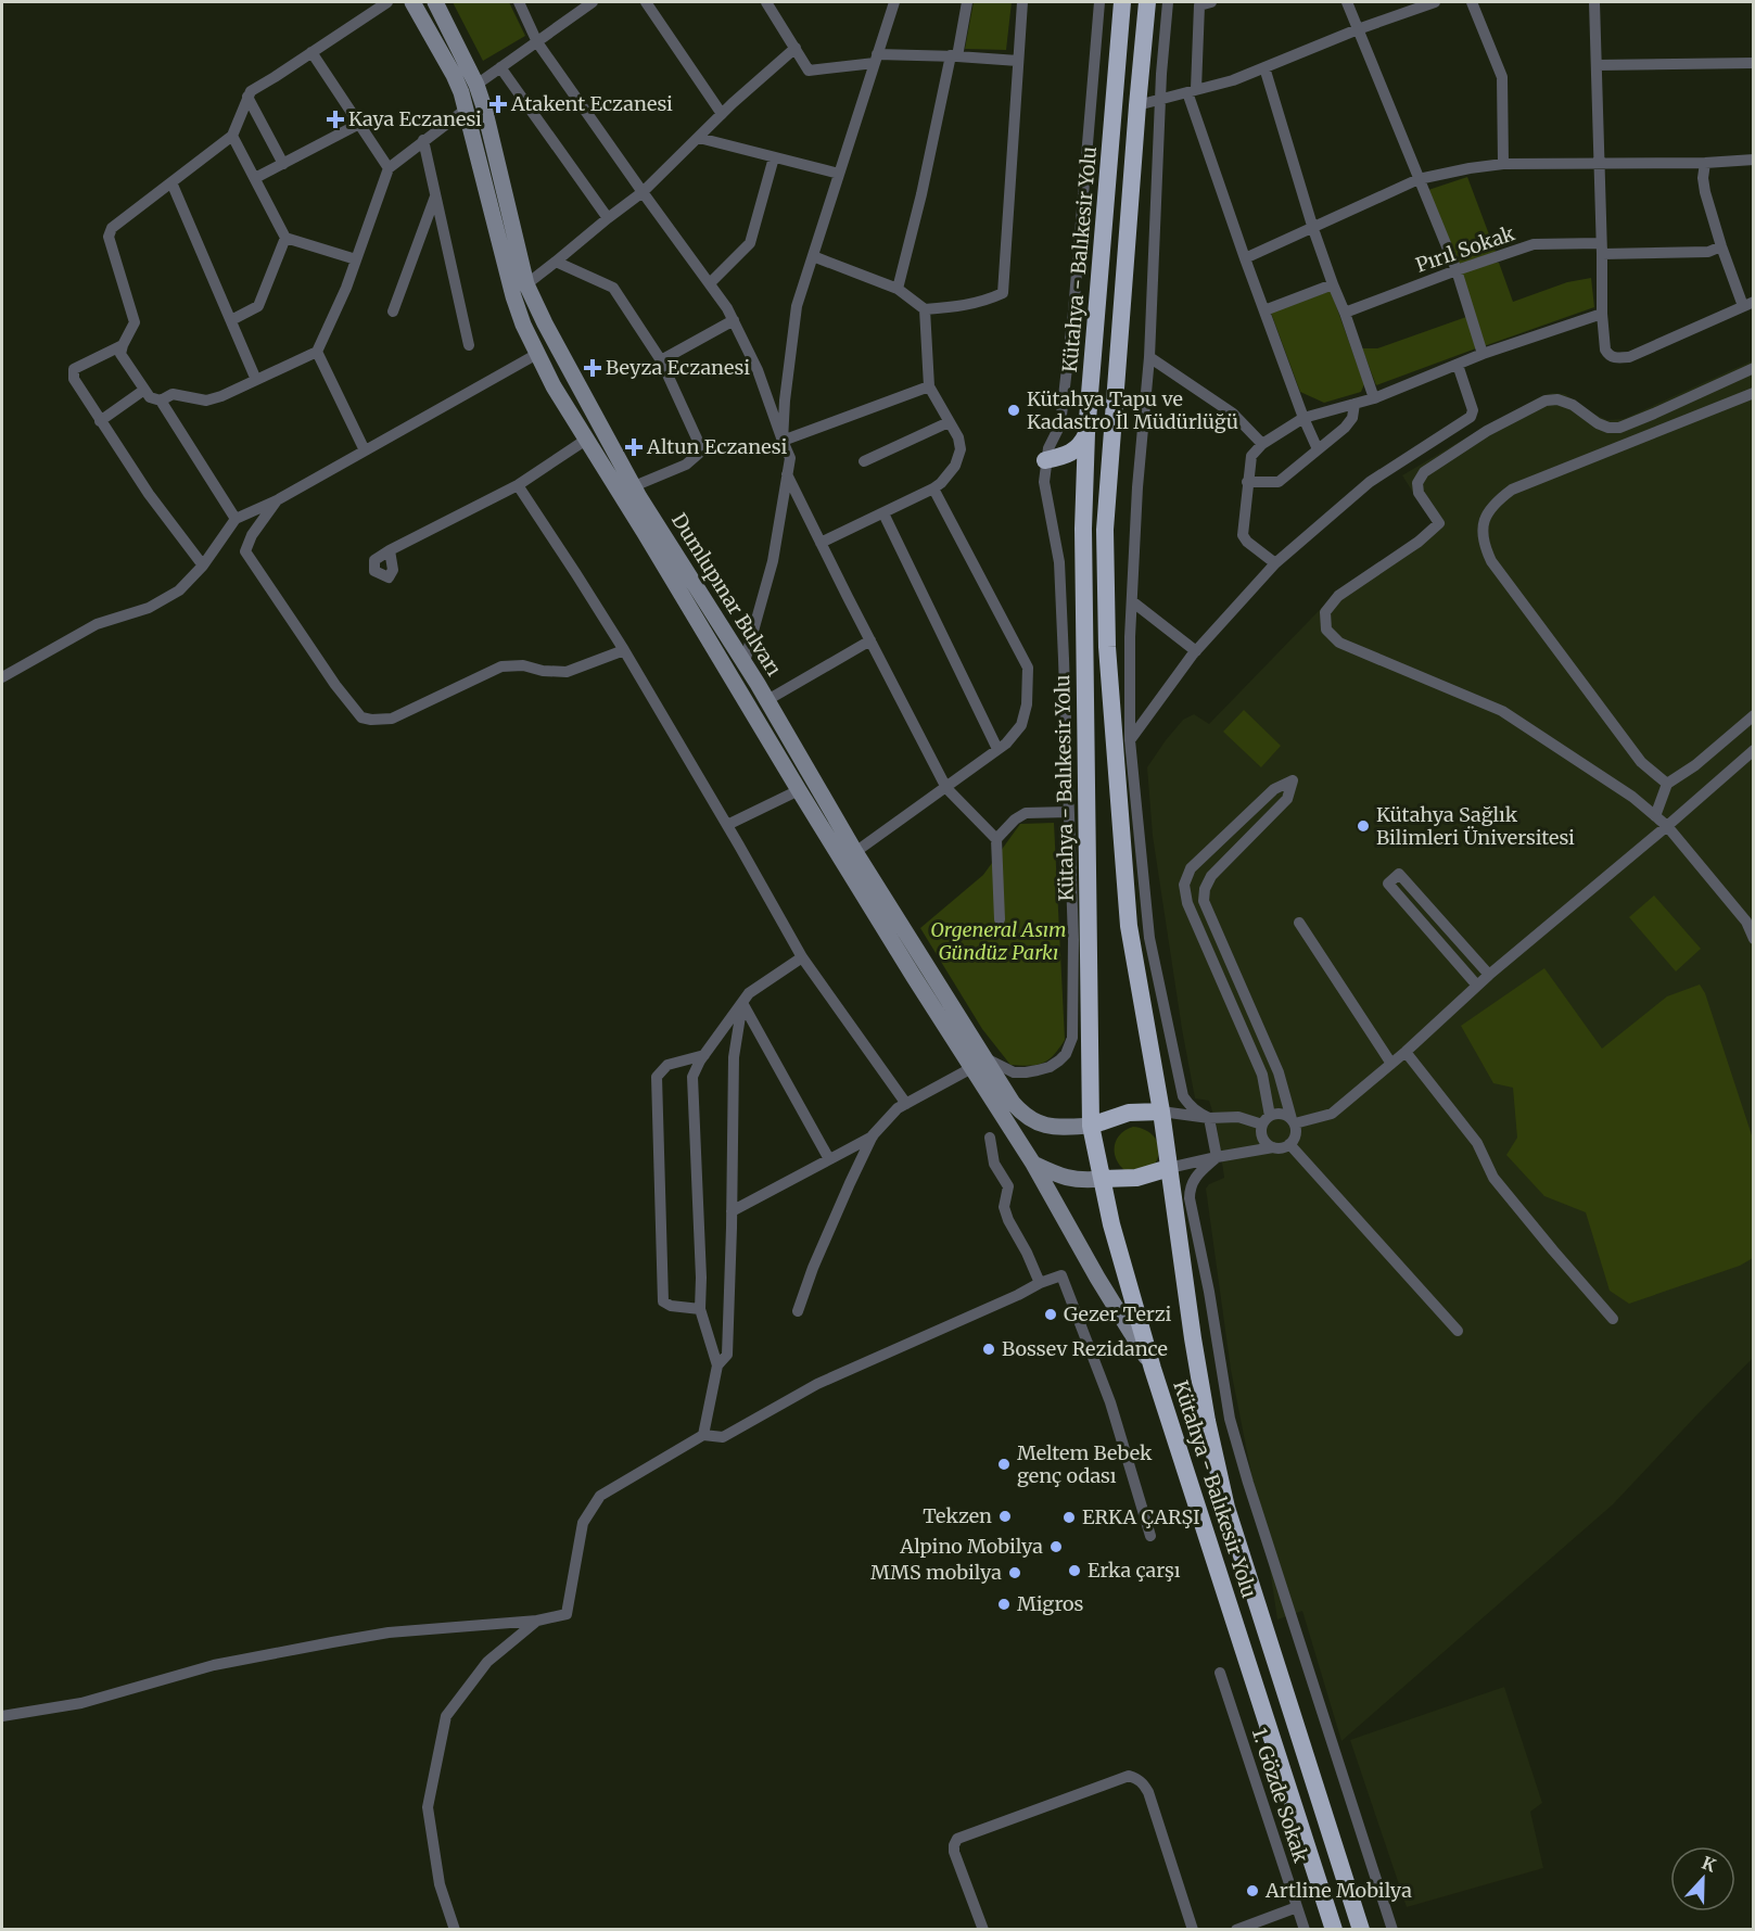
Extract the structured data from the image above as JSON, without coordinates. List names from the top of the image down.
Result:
{
  "streets": {
    "highway": ["Kütahya - Balıkesir Yolu"],
    "main road": ["Dumlupınar Bulvarı"],
    "street": ["Pırıl Sokak", "1. Gözde Sokak"]
  },
  "crossings": [
    ["Kütahya - Balıkesir Yolu", "Dumlupınar Bulvarı"]
  ],
  "parks": ["Orgeneral Asım Gündüz Parkı"],
  "places": {
    "health": [
      "Atakent Eczanesi",
      "Kaya Eczanesi",
      "Beyza Eczanesi",
      "Altun Eczanesi"
    ],
    "other": [
      "Kütahya Tapu ve Kadastro İl Müdürlüğü",
      "Kütahya Sağlık Bilimleri Üniversitesi",
      "Gezer Terzi",
      "Bossev Rezidance",
      "Meltem Bebek genç odası",
      "Tekzen",
      "ERKA ÇARŞI",
      "Alpino Mobilya",
      "Erka çarşı",
      "MMS mobilya",
      "Migros",
      "Artline Mobilya"
    ]
  },
  "north": "top"
}
